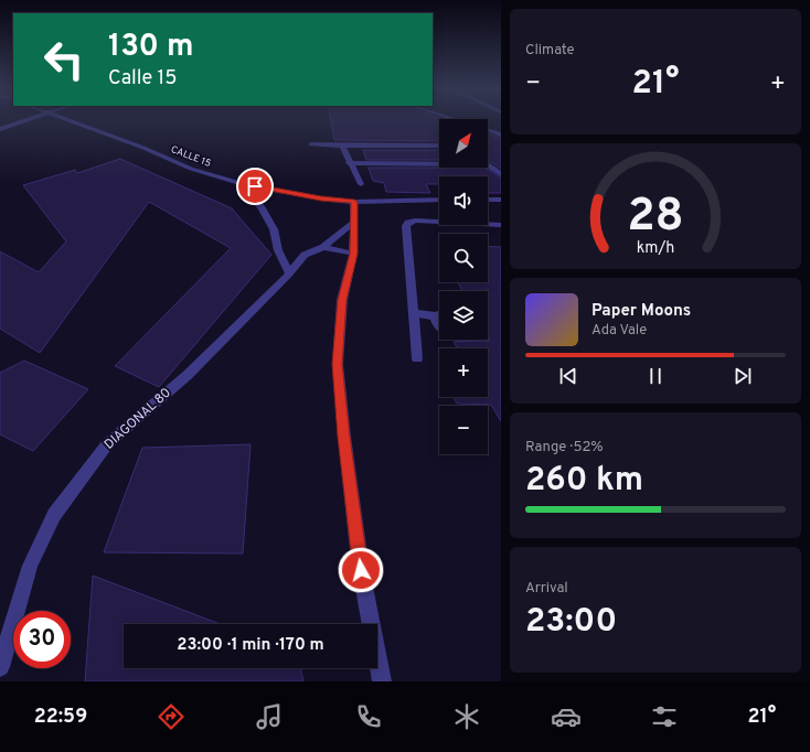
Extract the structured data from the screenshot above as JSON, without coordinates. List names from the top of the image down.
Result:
{
  "streets": {
    "street": ["CALLE 15", "DIAGONAL 80"]
  },
  "north": "top right",
  "page": {
    "tile": [
      "Climate",
      ["Range · 52%", "260 km"],
      ["Arrival", "23:00"]
    ],
    "turn": ["130 m", "Calle 15"],
    "heat": ["−", "21°", "+"],
    "map_buttons": ["+", "−"],
    "song": ["Paper Moons", "Ada Vale"],
    "limit": "30",
    "trip": "23:00 · 1 min · 170 m",
    "tabs": ["22:59", "21°"],
    "gauge": ["28", "km/h"]
  }
}
